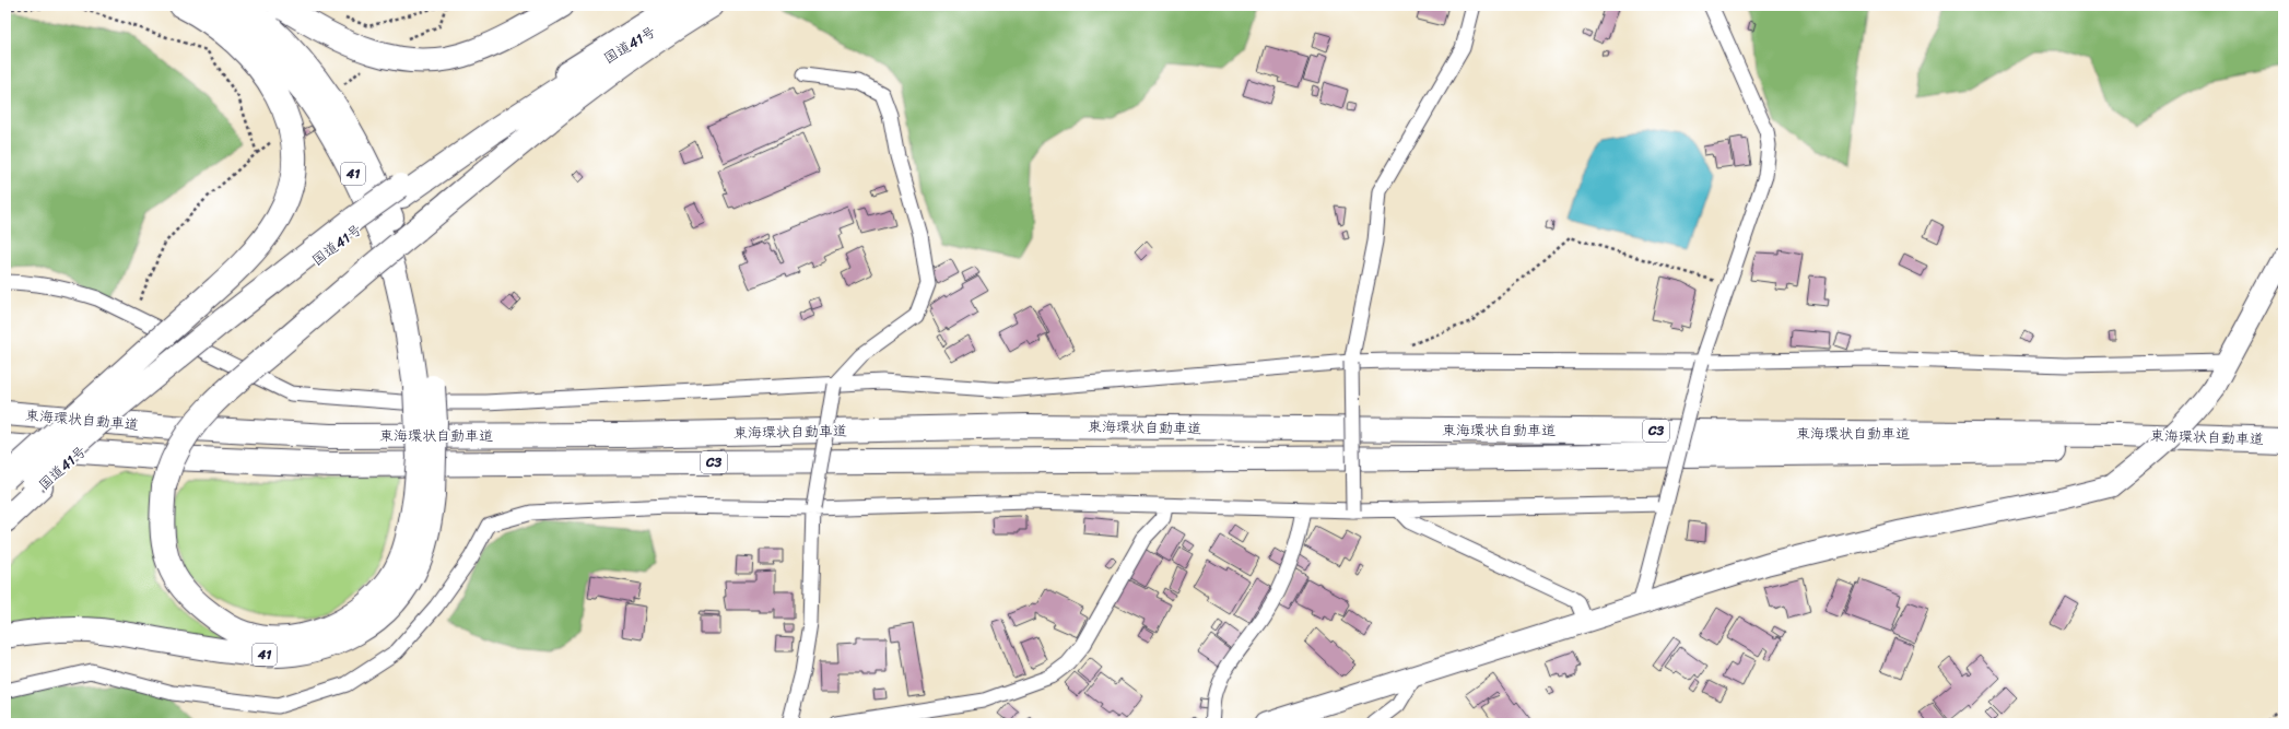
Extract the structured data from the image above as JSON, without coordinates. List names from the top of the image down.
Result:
{
  "streets": {
    "highway": [
      "国道41号",
      "41",
      "東海環状自動車道",
      "C3"
    ]
  }
}
